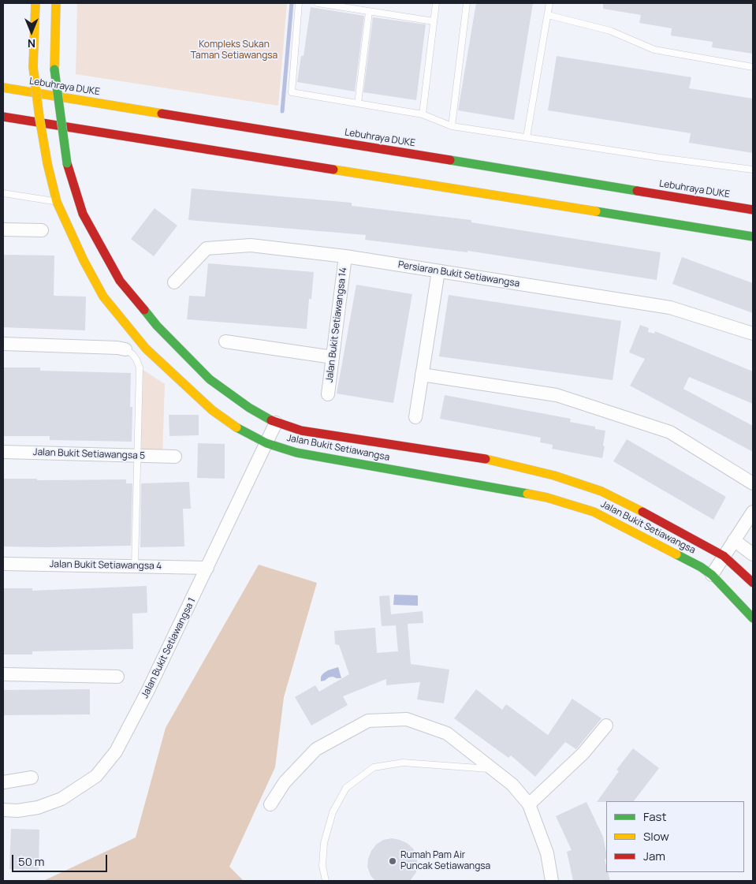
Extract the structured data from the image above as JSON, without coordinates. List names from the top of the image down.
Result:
{
  "streets": {
    "main road": ["Lebuhraya DUKE", "Jalan Bukit Setiawangsa"],
    "street": [
      "Persiaran Bukit Setiawangsa",
      "Jalan Bukit Setiawangsa 14",
      "Jalan Bukit Setiawangsa 5",
      "Jalan Bukit Setiawangsa 4",
      "Jalan Bukit Setiawangsa 1"
    ]
  },
  "crossings": [
    ["Persiaran Bukit Setiawangsa", "Jalan Bukit Setiawangsa 14"],
    ["Jalan Bukit Setiawangsa", "Jalan Bukit Setiawangsa 1"],
    ["Jalan Bukit Setiawangsa 4", "Jalan Bukit Setiawangsa 1"]
  ],
  "parks": ["Kompleks Sukan Taman Setiawangsa"],
  "places": ["Rumah Pam Air Puncak Setiawangsa"],
  "legend": ["Fast", "Slow", "Jam"],
  "scale_bar": "50 m",
  "north": "bottom"
}
